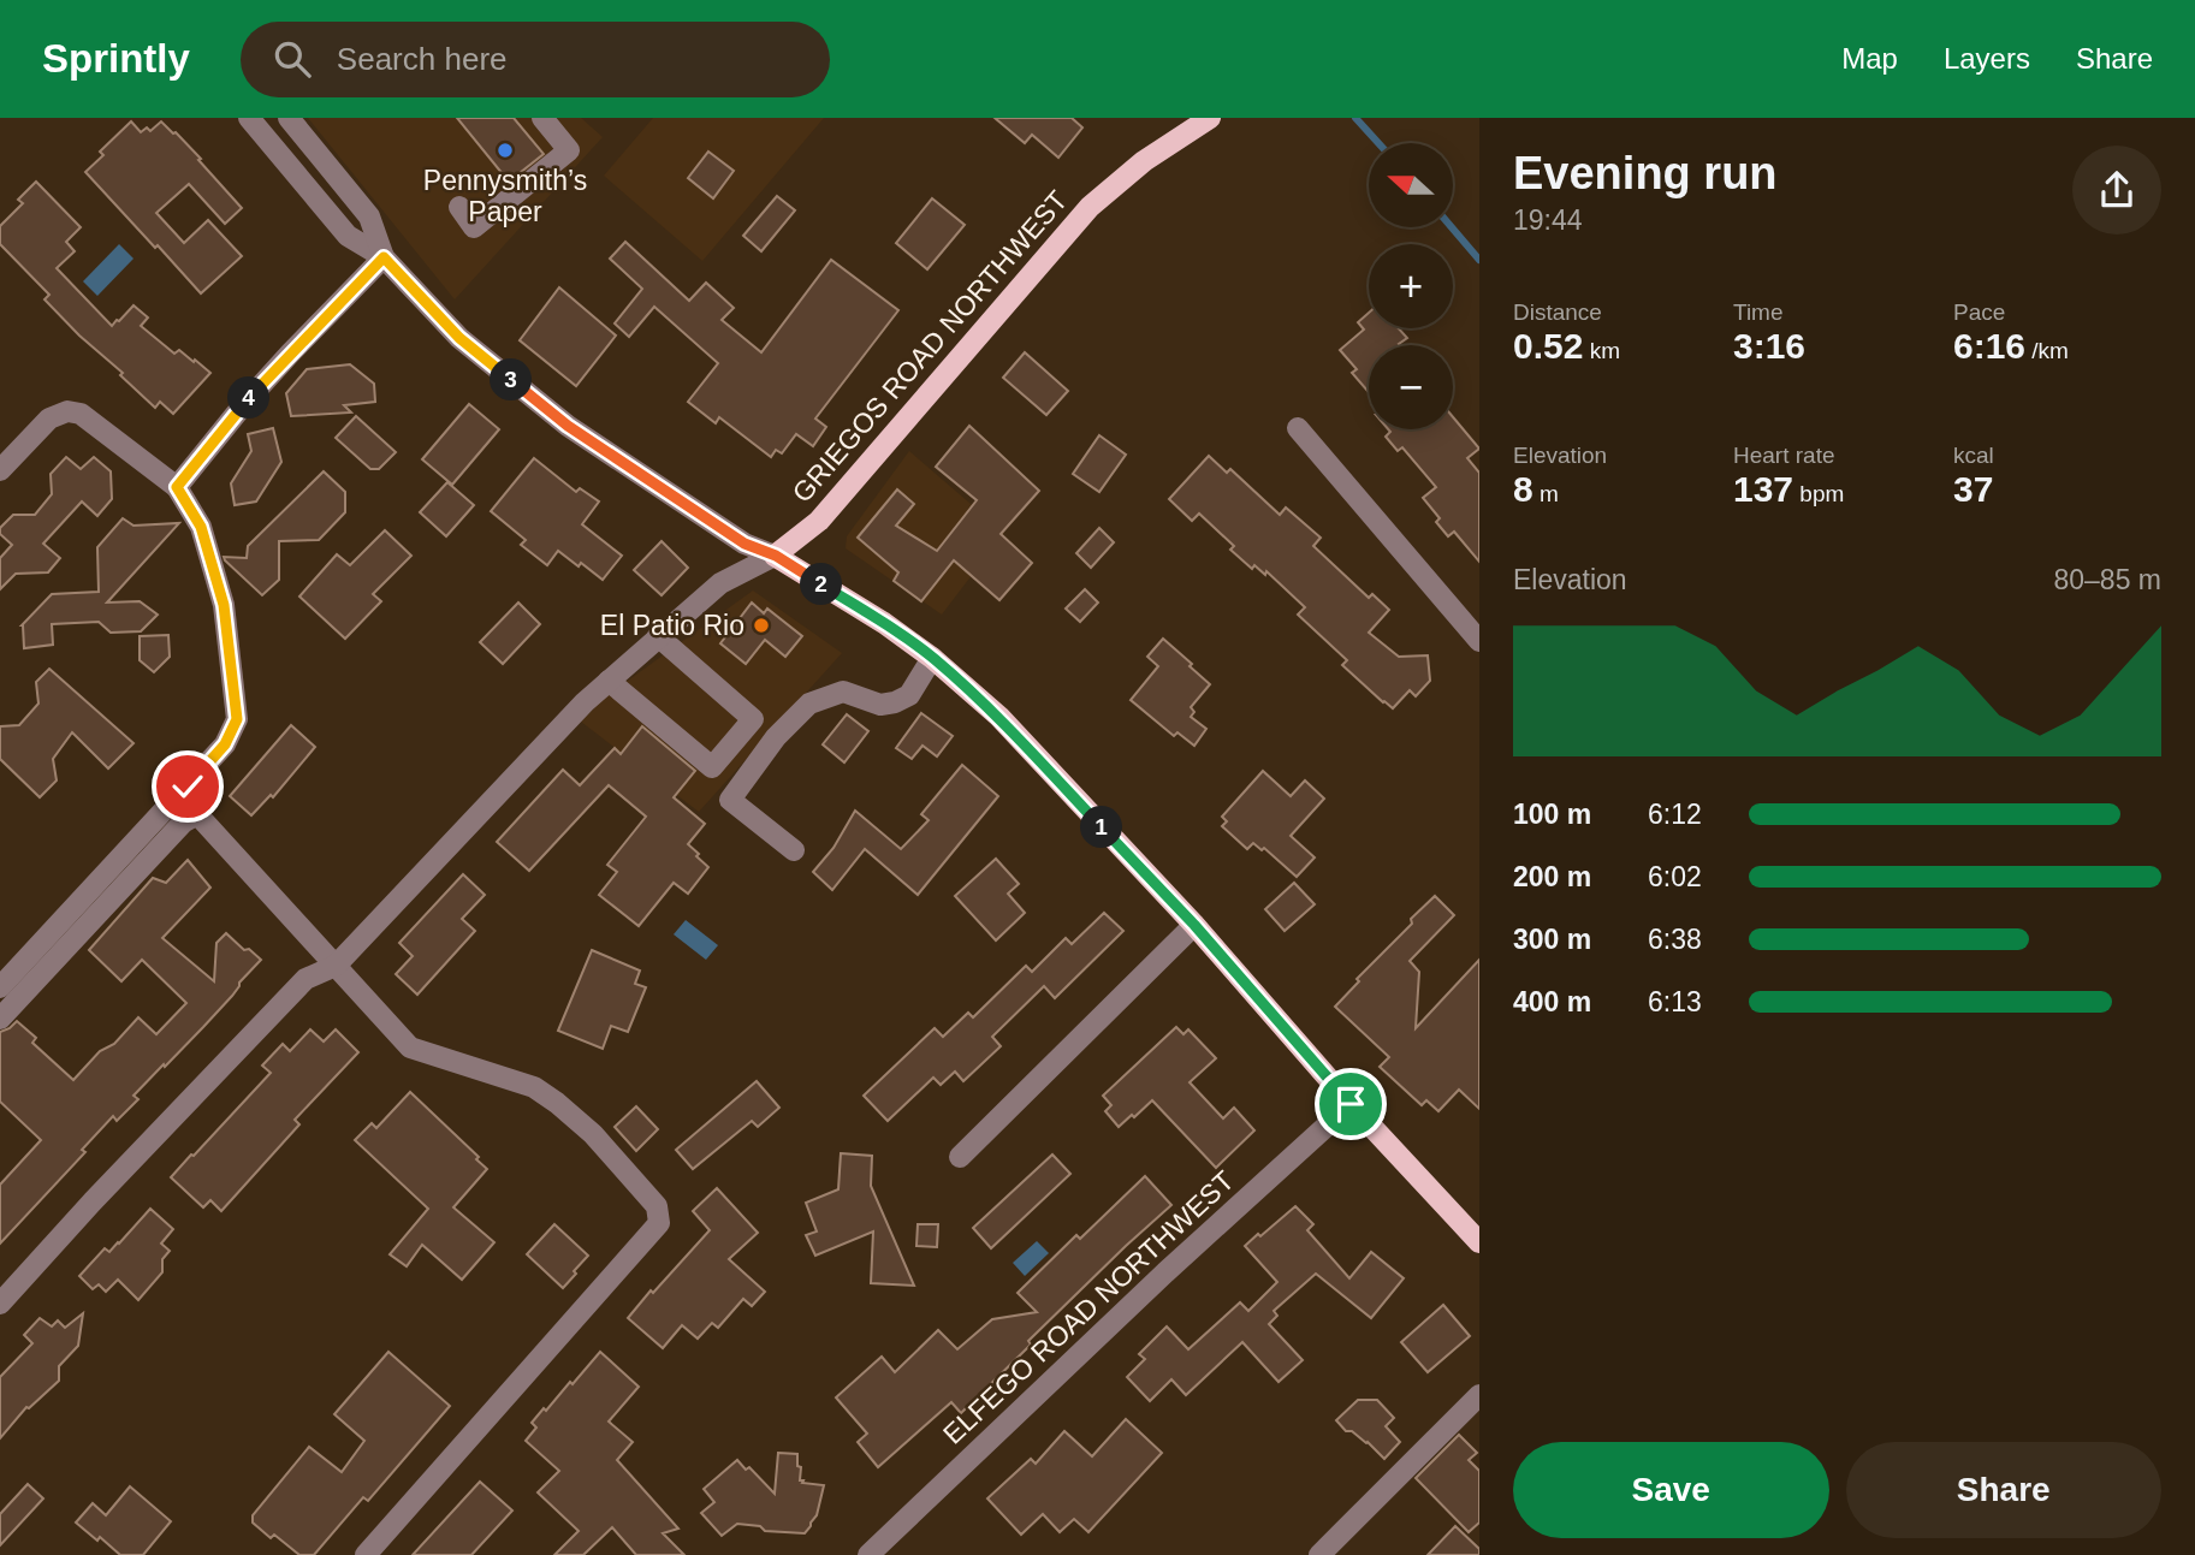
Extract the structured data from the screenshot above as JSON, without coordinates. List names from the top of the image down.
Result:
{
  "streets": {
    "main road": ["GRIEGOS ROAD NORTHWEST"],
    "street": ["ELFEGO ROAD NORTHWEST"]
  },
  "places": ["Pennysmith’s Paper", "El Patio Rio"],
  "north": "left",
  "page": {
    "header": "Sprintly",
    "search": "Search here",
    "nav": ["Map", "Layers", "Share"],
    "heading": ["Evening run", "19:44"],
    "map_buttons": ["+", "−"],
    "stats": [
      ["Distance", "0.52 km"],
      ["Time", "3:16"],
      ["Pace", "6:16 /km"],
      ["Elevation", "8 m"],
      ["Heart rate", "137 bpm"],
      ["kcal", "37"]
    ],
    "pins": [
      "3",
      "4",
      "2",
      "1"
    ],
    "chart": ["Elevation", "80–85 m"],
    "list": [
      {
        "name": "100 m",
        "note": "6:12"
      },
      {
        "name": "200 m",
        "note": "6:02"
      },
      {
        "name": "300 m",
        "note": "6:38"
      },
      {
        "name": "400 m",
        "note": "6:13"
      }
    ],
    "buttons": ["Save", "Share"]
  }
}
